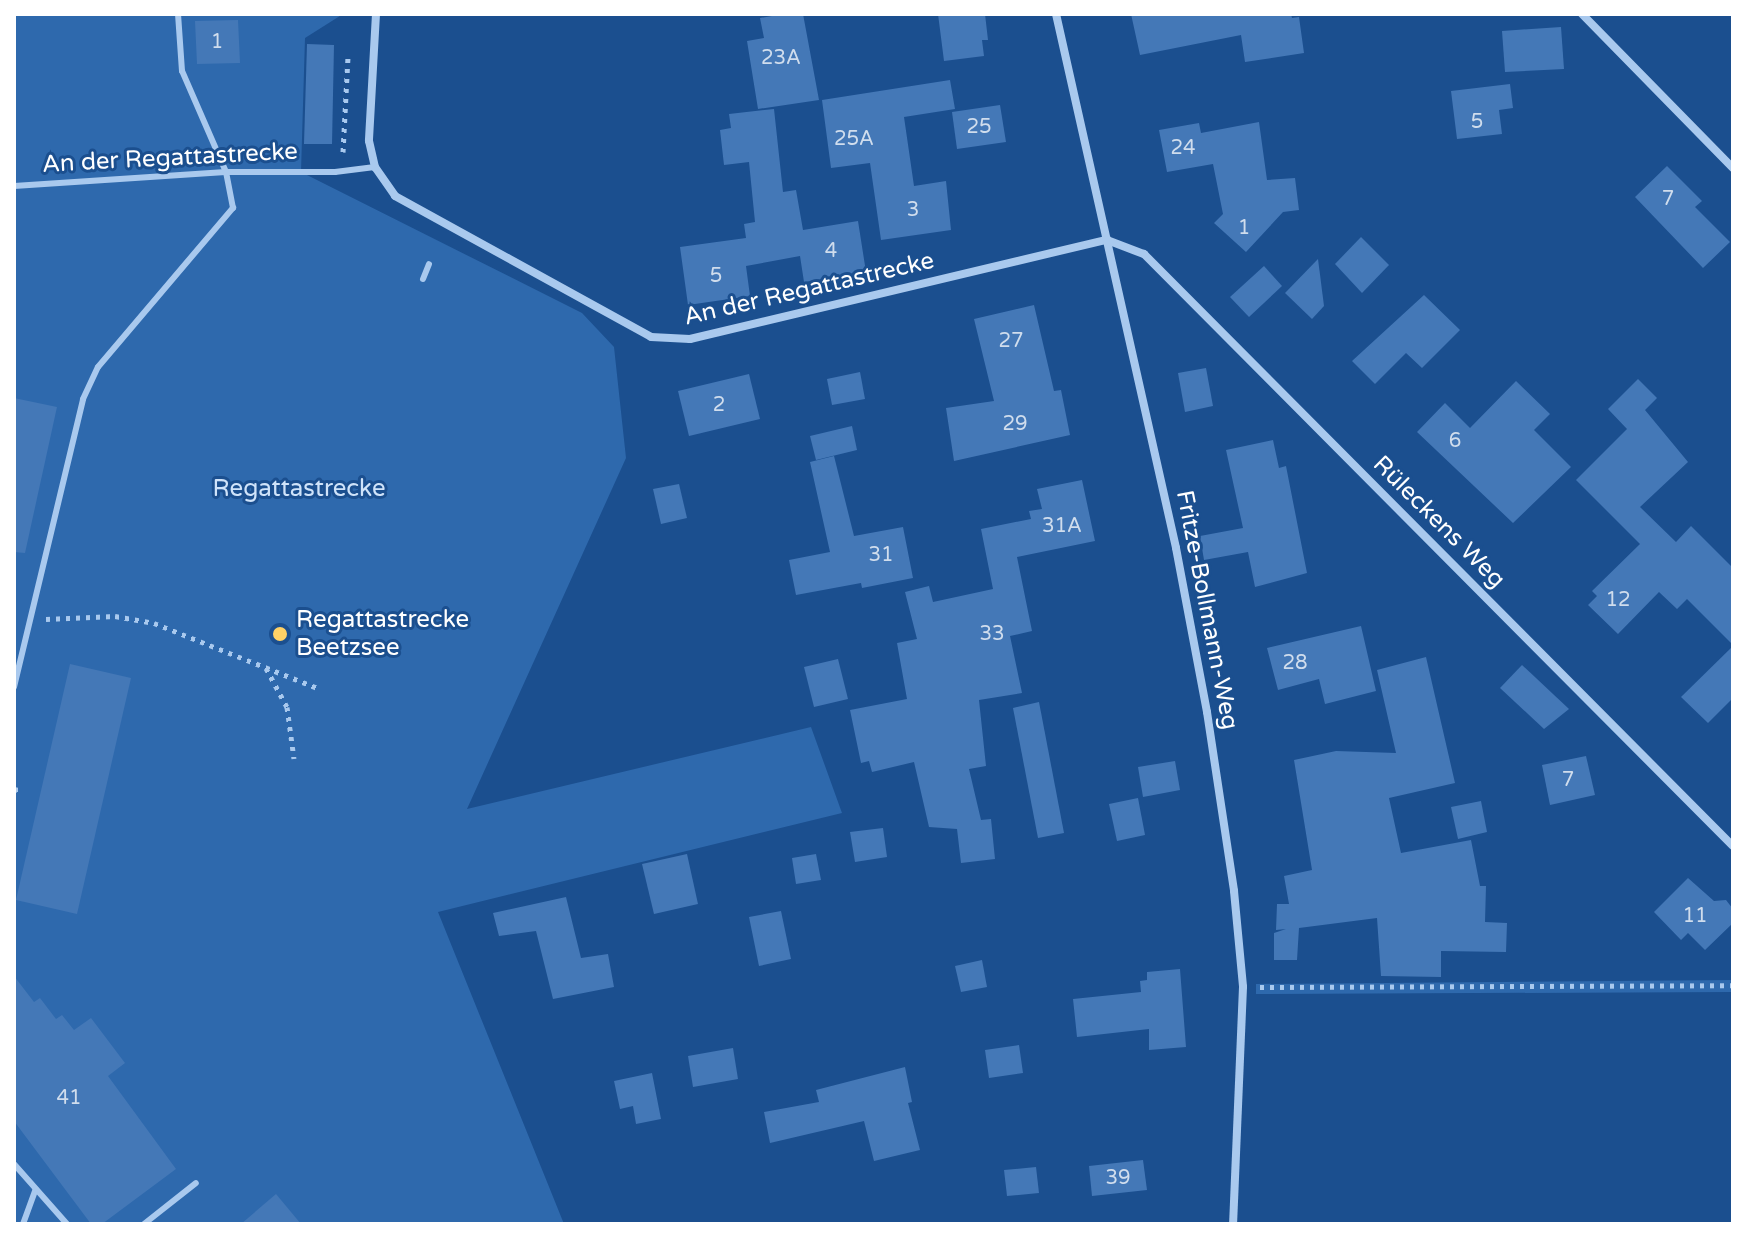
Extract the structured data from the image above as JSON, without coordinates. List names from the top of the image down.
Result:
{
  "streets": {
    "street": ["An der Regattastrecke", "Rüleckens Weg", "Fritze-Bollmann-Weg"]
  },
  "crossings": [
    ["An der Regattastrecke", "Rüleckens Weg"],
    ["An der Regattastrecke", "Fritze-Bollmann-Weg"],
    ["Rüleckens Weg", "Fritze-Bollmann-Weg"]
  ],
  "parks": ["Regattastrecke"],
  "places": ["Regattastrecke Beetzsee"],
  "house_numbers": [
    "1",
    "23A",
    "5",
    "25",
    "25A",
    "24",
    "7",
    "3",
    "1",
    "4",
    "5",
    "27",
    "2",
    "29",
    "6",
    "31A",
    "31",
    "12",
    "33",
    "28",
    "7",
    "11",
    "41",
    "39"
  ]
}
